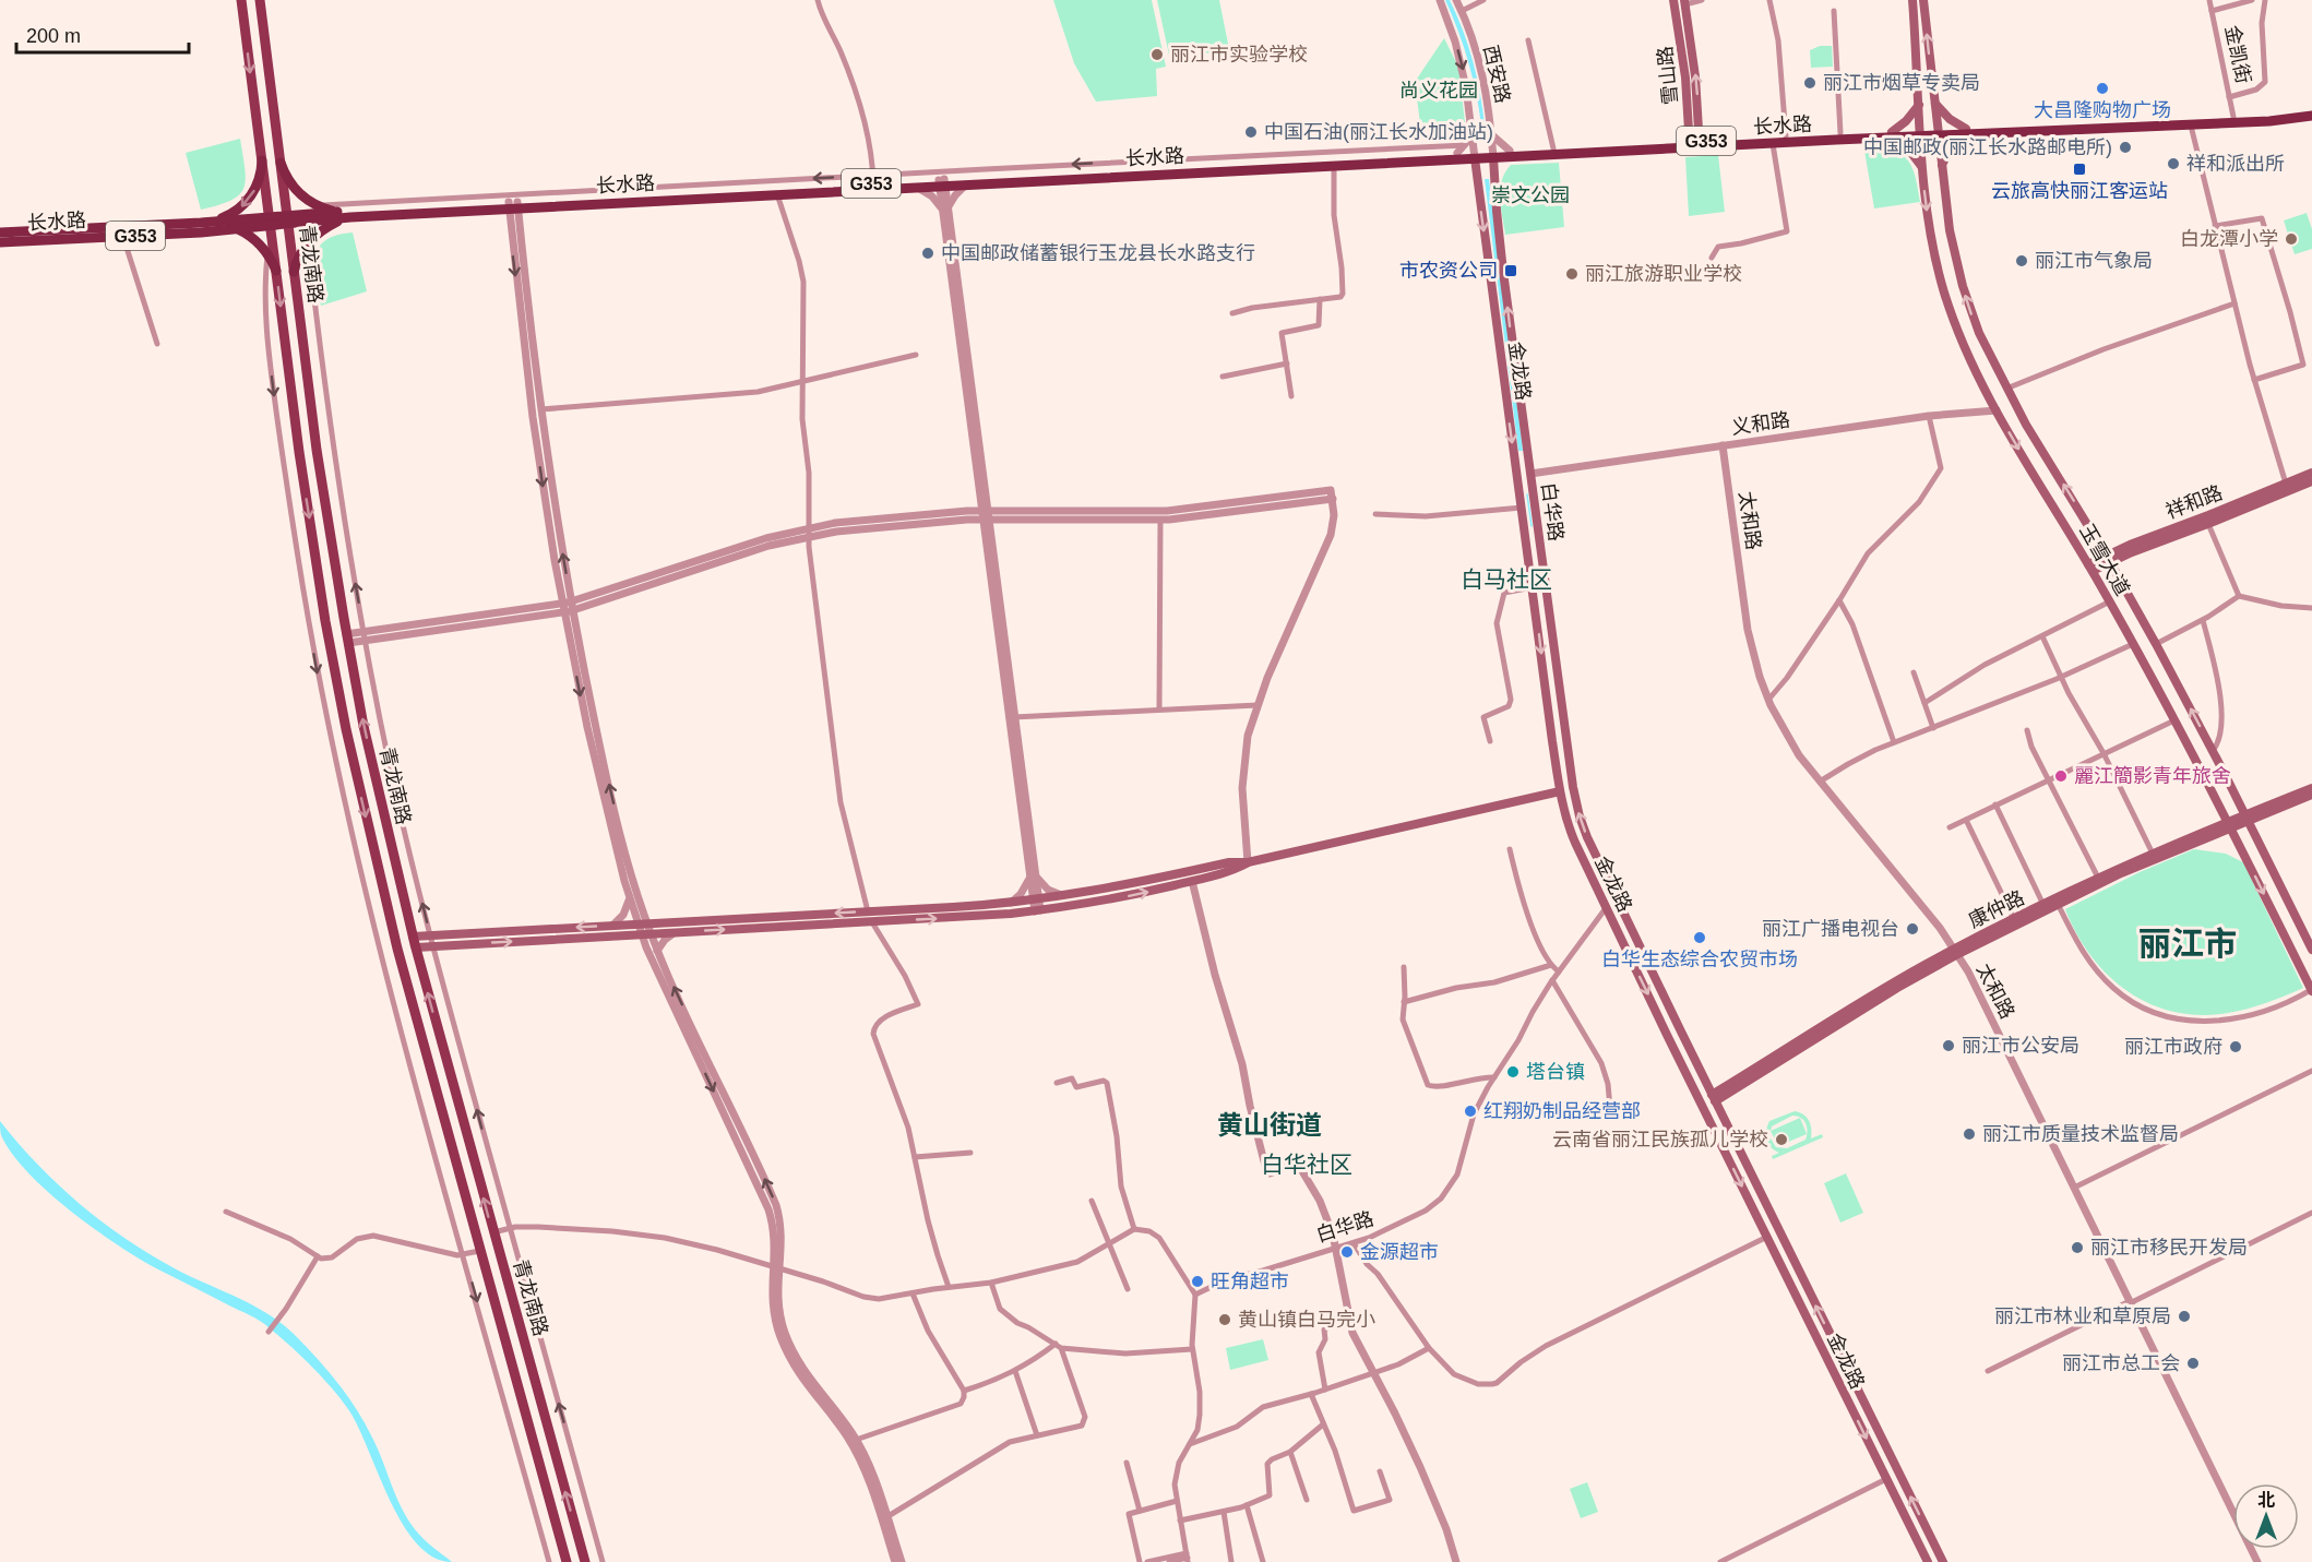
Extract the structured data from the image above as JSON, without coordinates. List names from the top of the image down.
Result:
{
  "streets": {
    "highway": ["长水路", "G353"],
    "main road": [
      "雪山路",
      "青龙南路",
      "金龙路",
      "祥和路",
      "白华路",
      "玉雪大道",
      "康仲路"
    ],
    "street": [
      "金凯街",
      "西安路",
      "义和路",
      "太和路"
    ]
  },
  "crossings": [
    ["金凯街", "长水路"],
    ["西安路", "长水路"],
    ["西安路", "金龙路"],
    ["西安路", "白华路"],
    ["雪山路", "长水路"],
    ["长水路", "青龙南路"],
    ["长水路", "金龙路"],
    ["长水路", "白华路"],
    ["长水路", "玉雪大道"],
    ["金龙路", "白华路"],
    ["金龙路", "康仲路"],
    ["义和路", "白华路"],
    ["义和路", "太和路"],
    ["义和路", "玉雪大道"],
    ["祥和路", "玉雪大道"],
    ["太和路", "康仲路"],
    ["玉雪大道", "康仲路"]
  ],
  "one_way": ["白华路"],
  "districts": [
    "白马社区",
    "丽江市",
    "黄山街道",
    "白华社区"
  ],
  "parks": ["尚义花园", "崇文公园"],
  "places": {
    "other": [
      "丽江市实验学校",
      "丽江市烟草专卖局",
      "大昌隆购物广场",
      "中国石油(丽江长水加油站)",
      "中国邮政(丽江长水路邮电所)",
      "祥和派出所",
      "白龙潭小学",
      "中国邮政储蓄银行玉龙县长水路支行",
      "丽江市气象局",
      "丽江旅游职业学校",
      "麗江簡影青年旅舍",
      "丽江广播电视台",
      "白华生态综合农贸市场",
      "丽江市公安局",
      "丽江市政府",
      "塔台镇",
      "红翔奶制品经营部",
      "丽江市质量技术监督局",
      "云南省丽江民族孤儿学校",
      "丽江市移民开发局",
      "金源超市",
      "旺角超市",
      "丽江市林业和草原局",
      "黄山镇白马完小",
      "丽江市总工会"
    ],
    "transit": ["云旅高快丽江客运站", "市农资公司"]
  },
  "scale_bar": "200 m",
  "north": "top"
}
